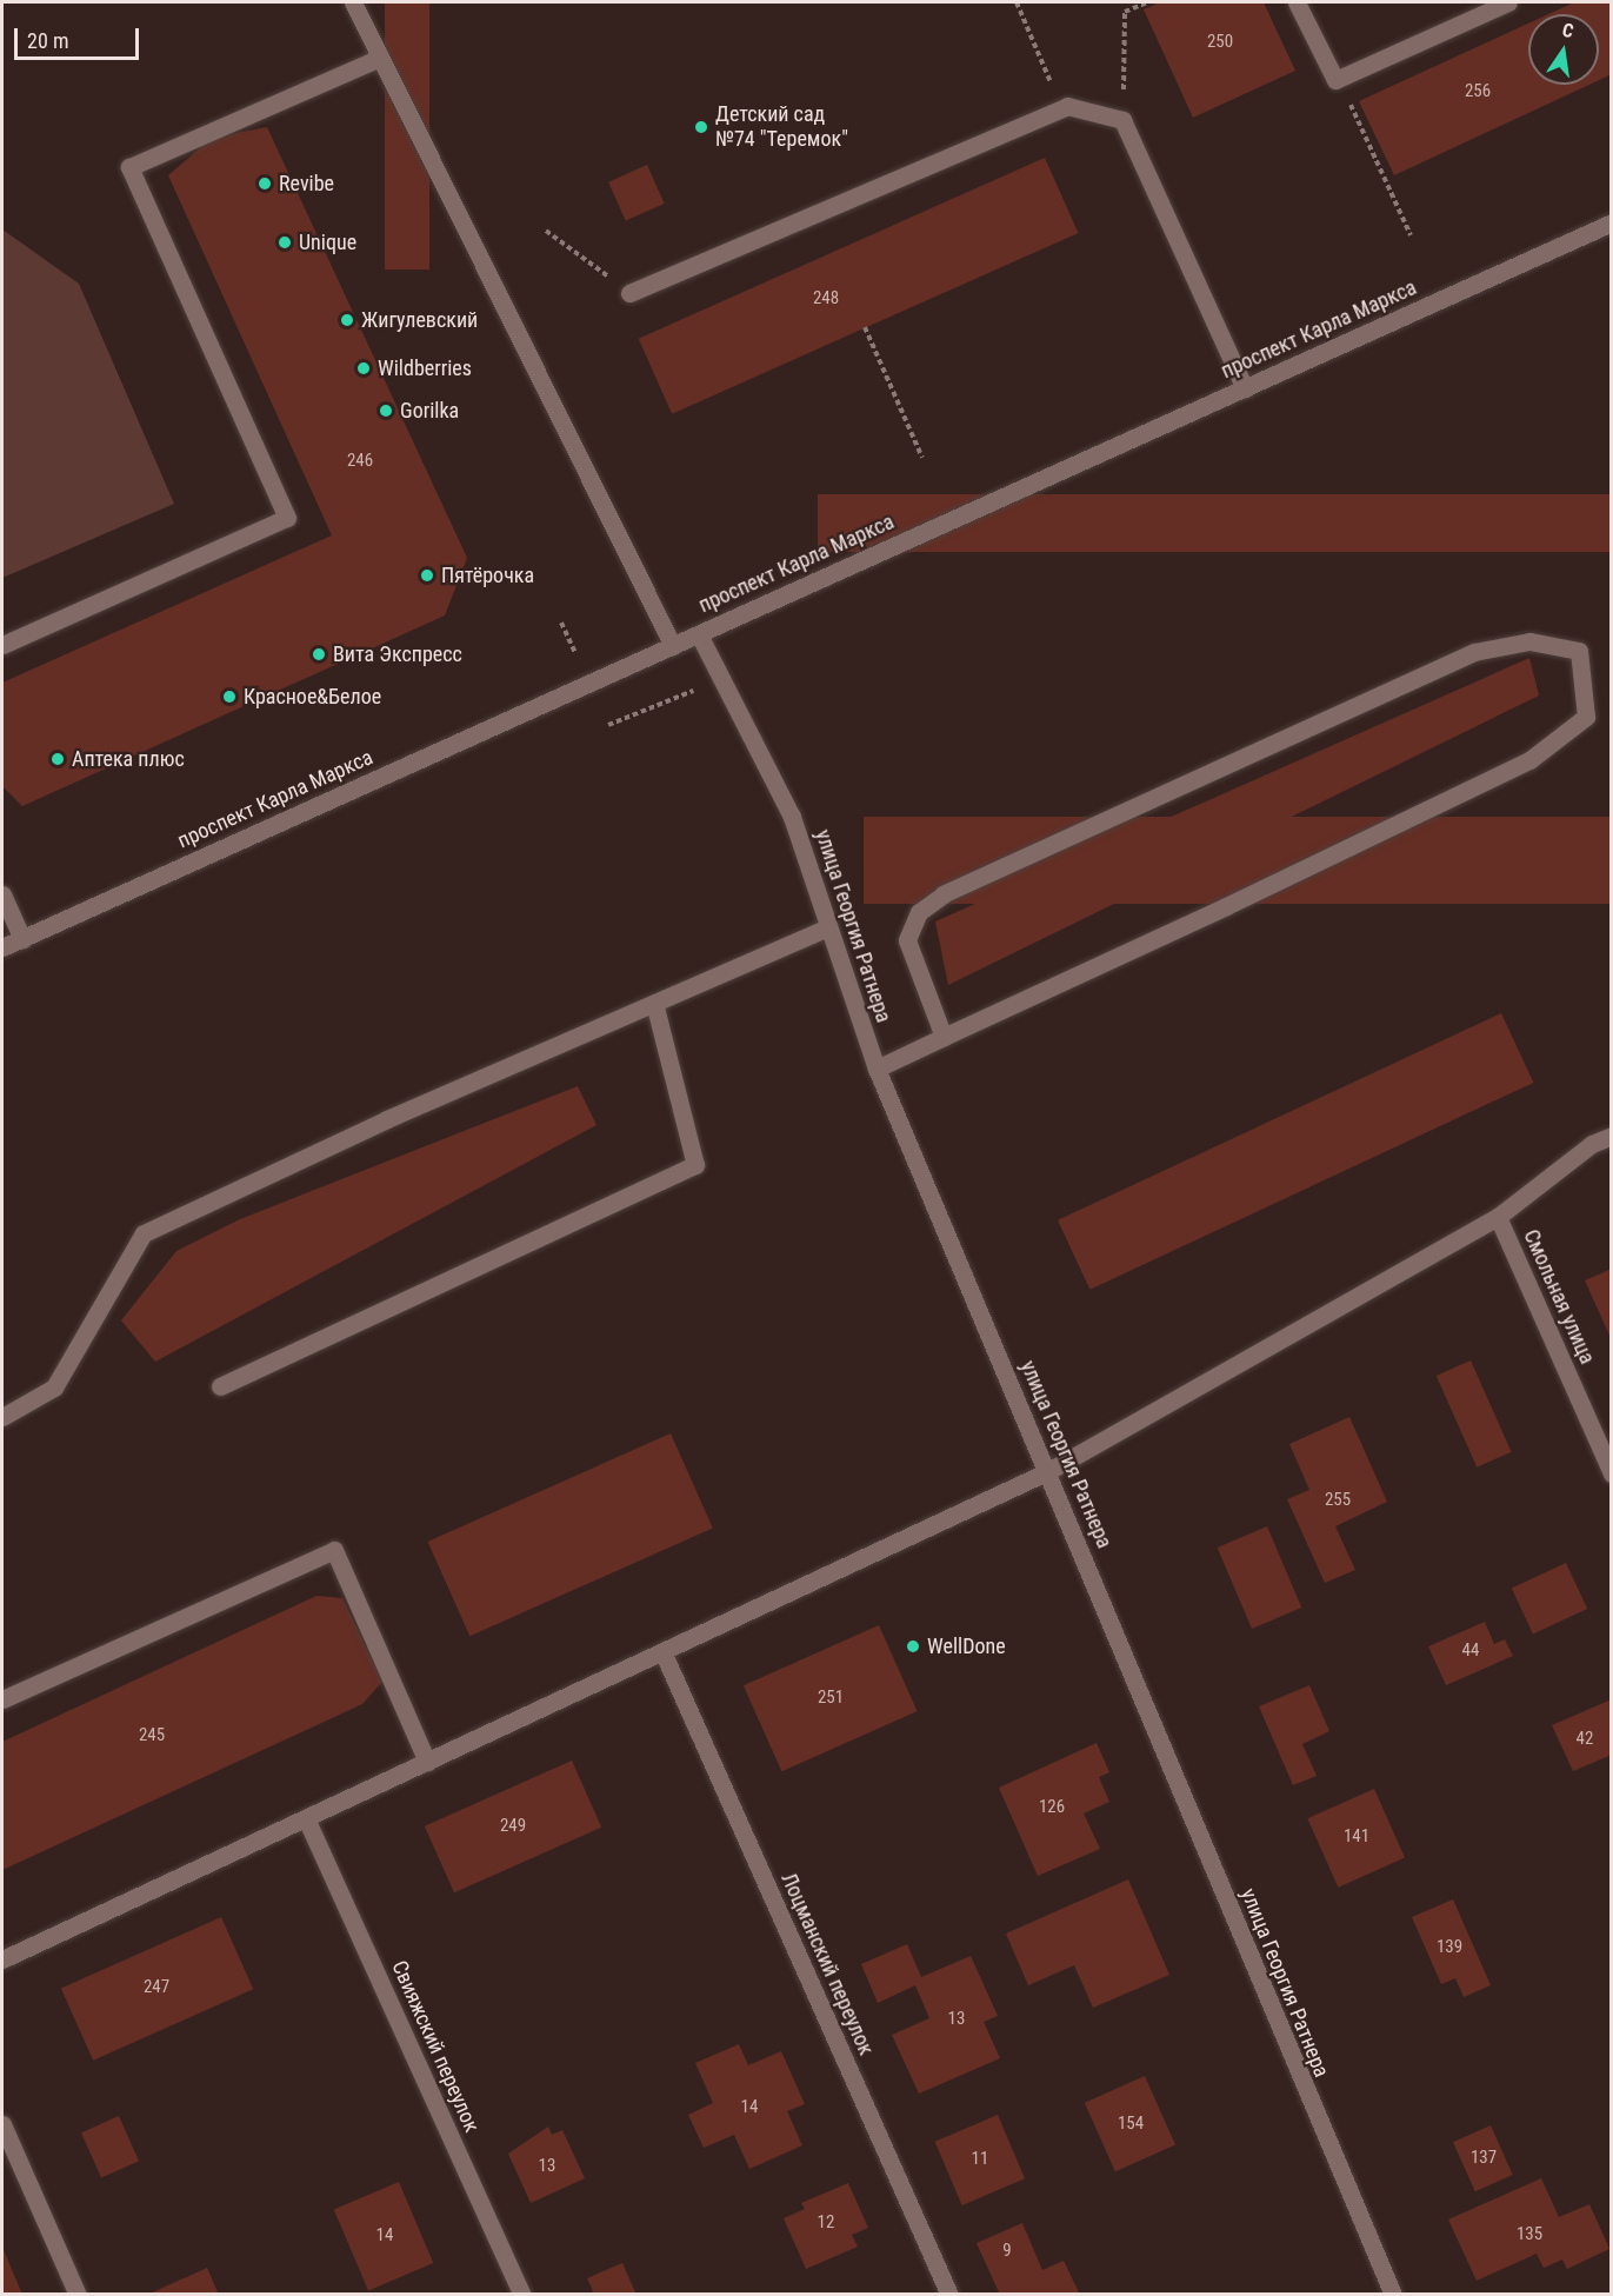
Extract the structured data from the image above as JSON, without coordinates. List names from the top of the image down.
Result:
{
  "streets": {
    "street": [
      "проспект Карла Маркса",
      "улица Георгия Ратнера",
      "Смольная улица",
      "Лоцманский переулок",
      "Свияжский переулок"
    ]
  },
  "crossings": [
    ["проспект Карла Маркса", "улица Георгия Ратнера"]
  ],
  "places": [
    "Детский сад №74 \"Теремок\"",
    "Revibe",
    "Unique",
    "Жигулевский",
    "Wildberries",
    "Gorilka",
    "Пятёрочка",
    "Вита Экспресс",
    "Красное&Белое",
    "Аптека плюс",
    "WellDone"
  ],
  "house_numbers": [
    "250",
    "256",
    "248",
    "246",
    "255",
    "44",
    "251",
    "245",
    "42",
    "126",
    "249",
    "141",
    "139",
    "247",
    "13",
    "14",
    "154",
    "137",
    "11",
    "13",
    "12",
    "135",
    "14",
    "9"
  ],
  "scale_bar": "20 m",
  "north": "top"
}
